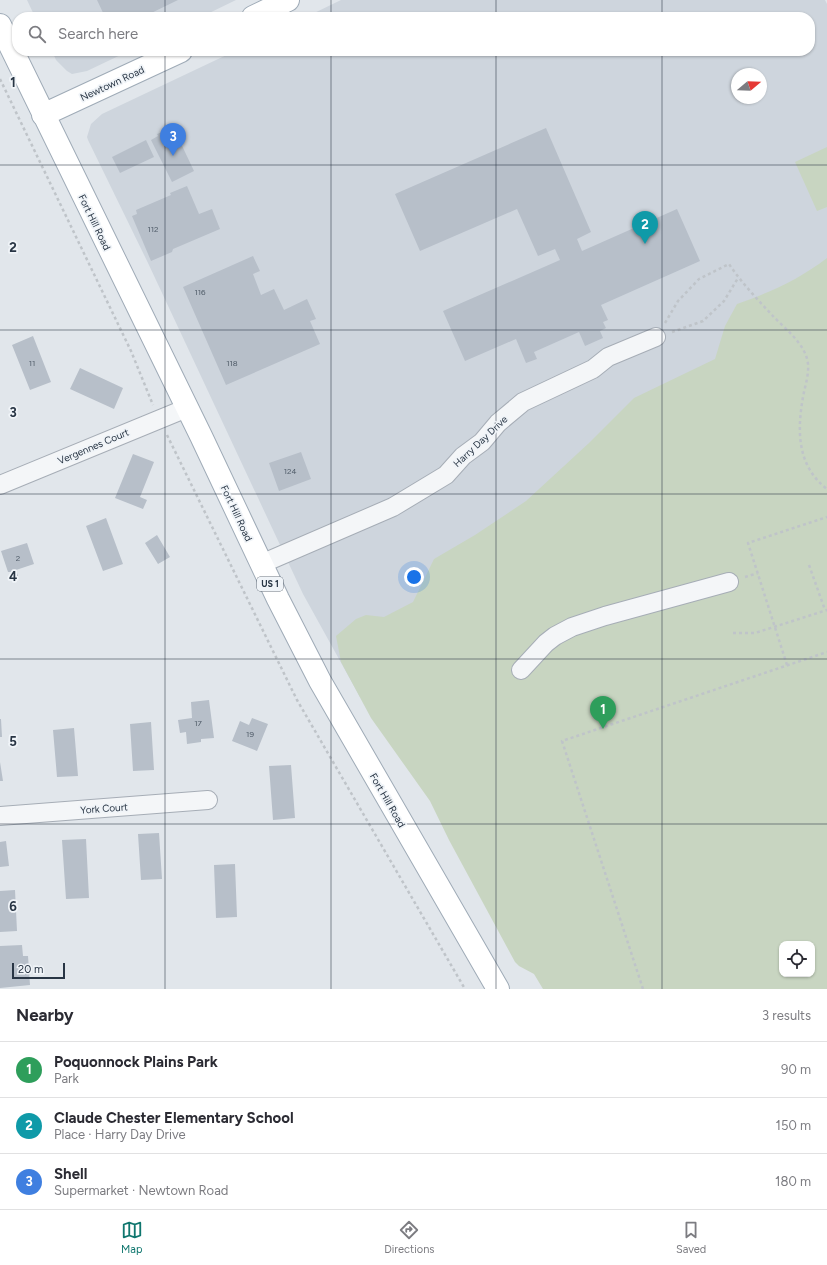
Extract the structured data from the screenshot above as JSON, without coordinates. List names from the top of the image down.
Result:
{
  "streets": {
    "main road": ["Newtown Road", "Fort Hill Road", "US 1"],
    "street": ["Harry Day Drive", "Vergennes Court", "York Court"]
  },
  "crossings": [
    ["Newtown Road", "Fort Hill Road"],
    ["Fort Hill Road", "Harry Day Drive"],
    ["Fort Hill Road", "Vergennes Court"]
  ],
  "house_numbers": [
    "112",
    "116",
    "11",
    "118",
    "124",
    "2",
    "17",
    "19"
  ],
  "scale_bar": "20 m",
  "north": "right",
  "page": {
    "search": "Search here",
    "pins": ["3", "2", "1"],
    "scale": "20 m",
    "heading": ["Nearby", "3 results"],
    "list": [
      {
        "mark": "1",
        "name": "Poquonnock Plains Park",
        "note": "Park",
        "value": "90 m"
      },
      {
        "mark": "2",
        "name": "Claude Chester Elementary School",
        "note": "Place · Harry Day Drive",
        "value": "150 m"
      },
      {
        "mark": "3",
        "name": "Shell",
        "note": "Supermarket · Newtown Road",
        "value": "180 m"
      }
    ],
    "nav": ["Map", "Directions", "Saved"]
  },
  "grid": {
    "rows": [
      "1",
      "2",
      "3",
      "4",
      "5",
      "6"
    ]
  }
}
